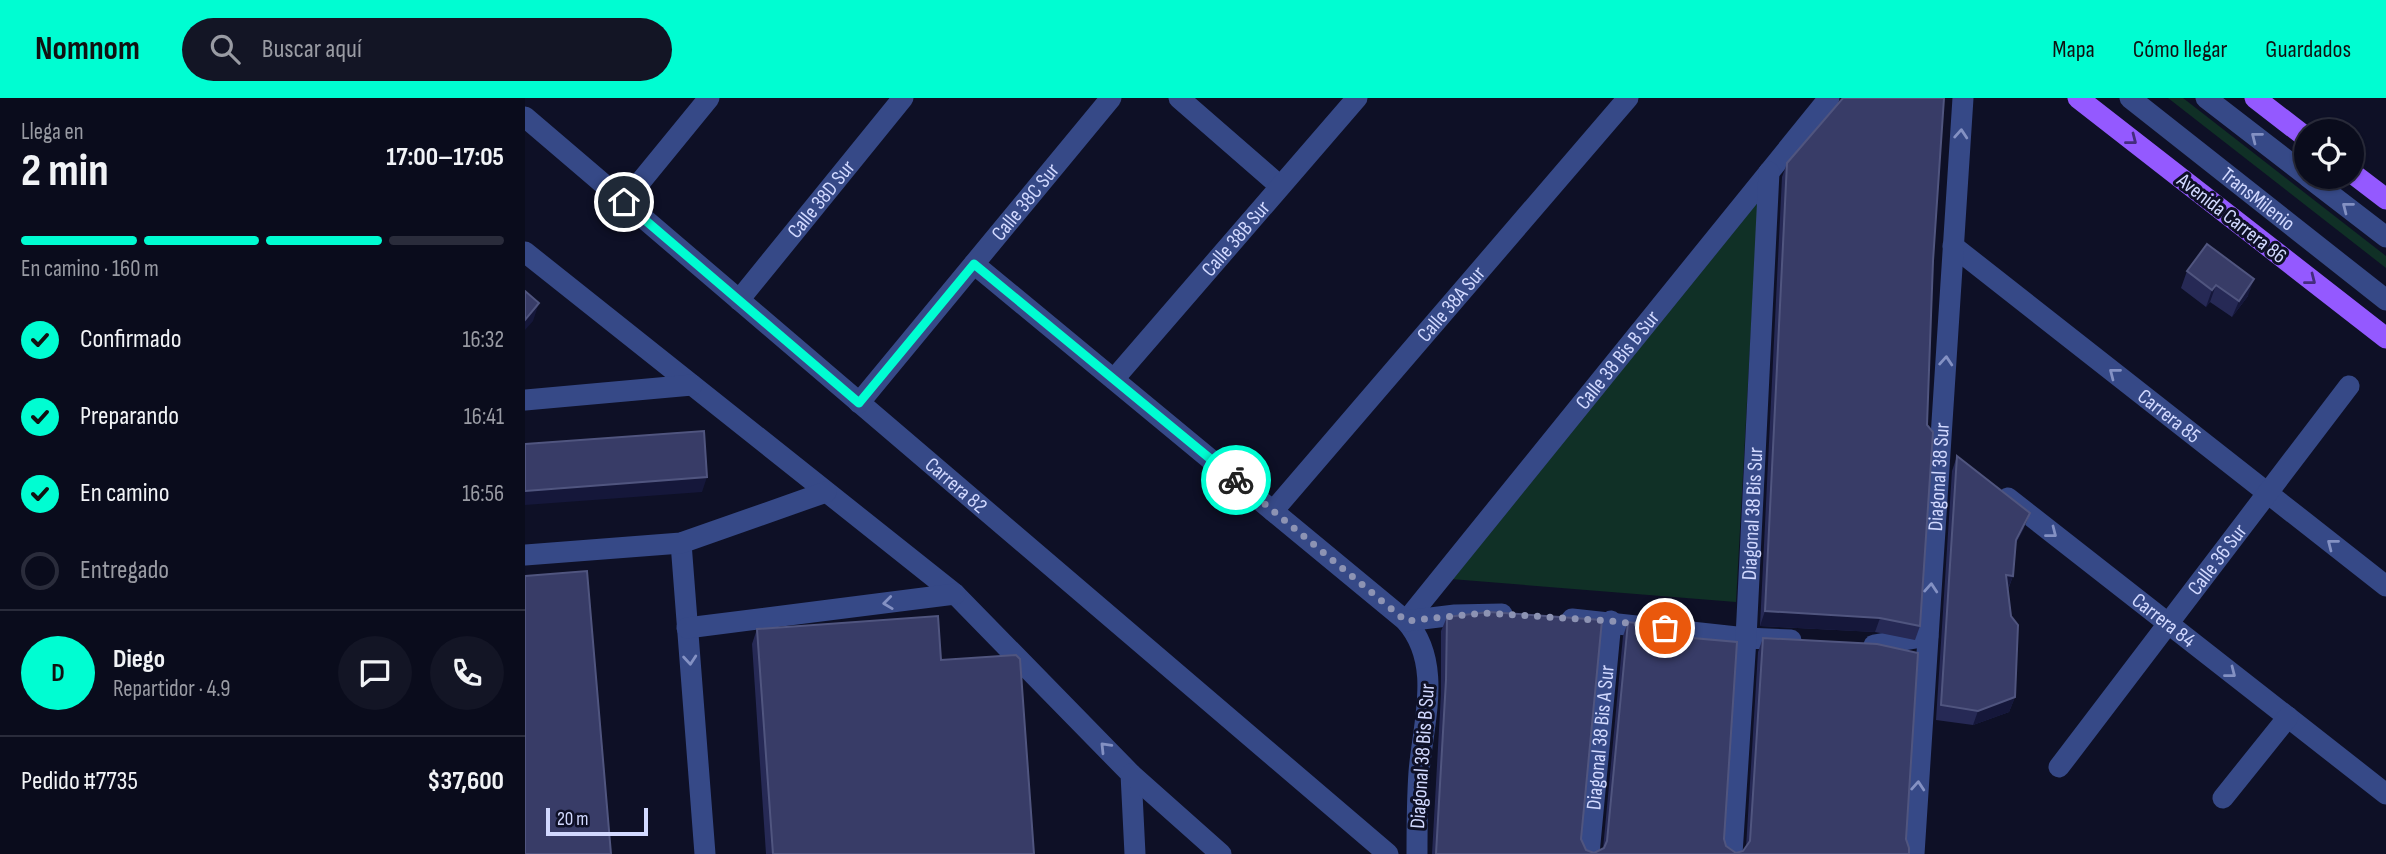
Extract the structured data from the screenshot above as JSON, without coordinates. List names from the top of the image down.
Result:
{
  "streets": {
    "main road": ["Avenida Carrera 86"],
    "street": [
      "Calle 38D Sur",
      "TransMilenio",
      "Calle 38C Sur",
      "Calle 38B Sur",
      "Calle 38A Sur",
      "Calle 38 Bis B Sur",
      "Carrera 85",
      "Diagonal 38 Sur",
      "Carrera 82",
      "Diagonal 38 Bis Sur",
      "Calle 36 Sur",
      "Carrera 84",
      "Diagonal 38 Bis A Sur",
      "Diagonal 38 Bis B Sur"
    ]
  },
  "crossings": [
    ["Calle 38D Sur", "Carrera 82"],
    ["Calle 38C Sur", "Carrera 82"],
    ["Calle 38C Sur", "Diagonal 38 Bis B Sur"],
    ["Calle 38B Sur", "Diagonal 38 Bis B Sur"],
    ["Calle 38A Sur", "Diagonal 38 Bis B Sur"],
    ["Calle 38 Bis B Sur", "Diagonal 38 Bis Sur"],
    ["Calle 38 Bis B Sur", "Diagonal 38 Bis B Sur"],
    ["Carrera 85", "Diagonal 38 Sur"],
    ["Carrera 85", "Calle 36 Sur"],
    ["Calle 36 Sur", "Carrera 84"]
  ],
  "one_way": [
    "Avenida Carrera 86",
    "Carrera 85",
    "Diagonal 38 Sur",
    "Carrera 84"
  ],
  "scale_bar": "20 m",
  "page": {
    "header": "Nomnom",
    "search": "Buscar aquí",
    "nav": ["Mapa", "Cómo llegar", "Guardados"],
    "heading": ["2 min", "Llega en", "17:00–17:05"],
    "panel": [
      "Diego",
      "Repartidor · 4.9",
      "Pedido #7735",
      "$37,600"
    ],
    "bar": "En camino · 160 m",
    "list": [
      ["Confirmado", "16:32"],
      ["Preparando", "16:41"],
      ["En camino", "16:56"],
      "Entregado"
    ],
    "round": "D",
    "scale": "20 m"
  }
}
